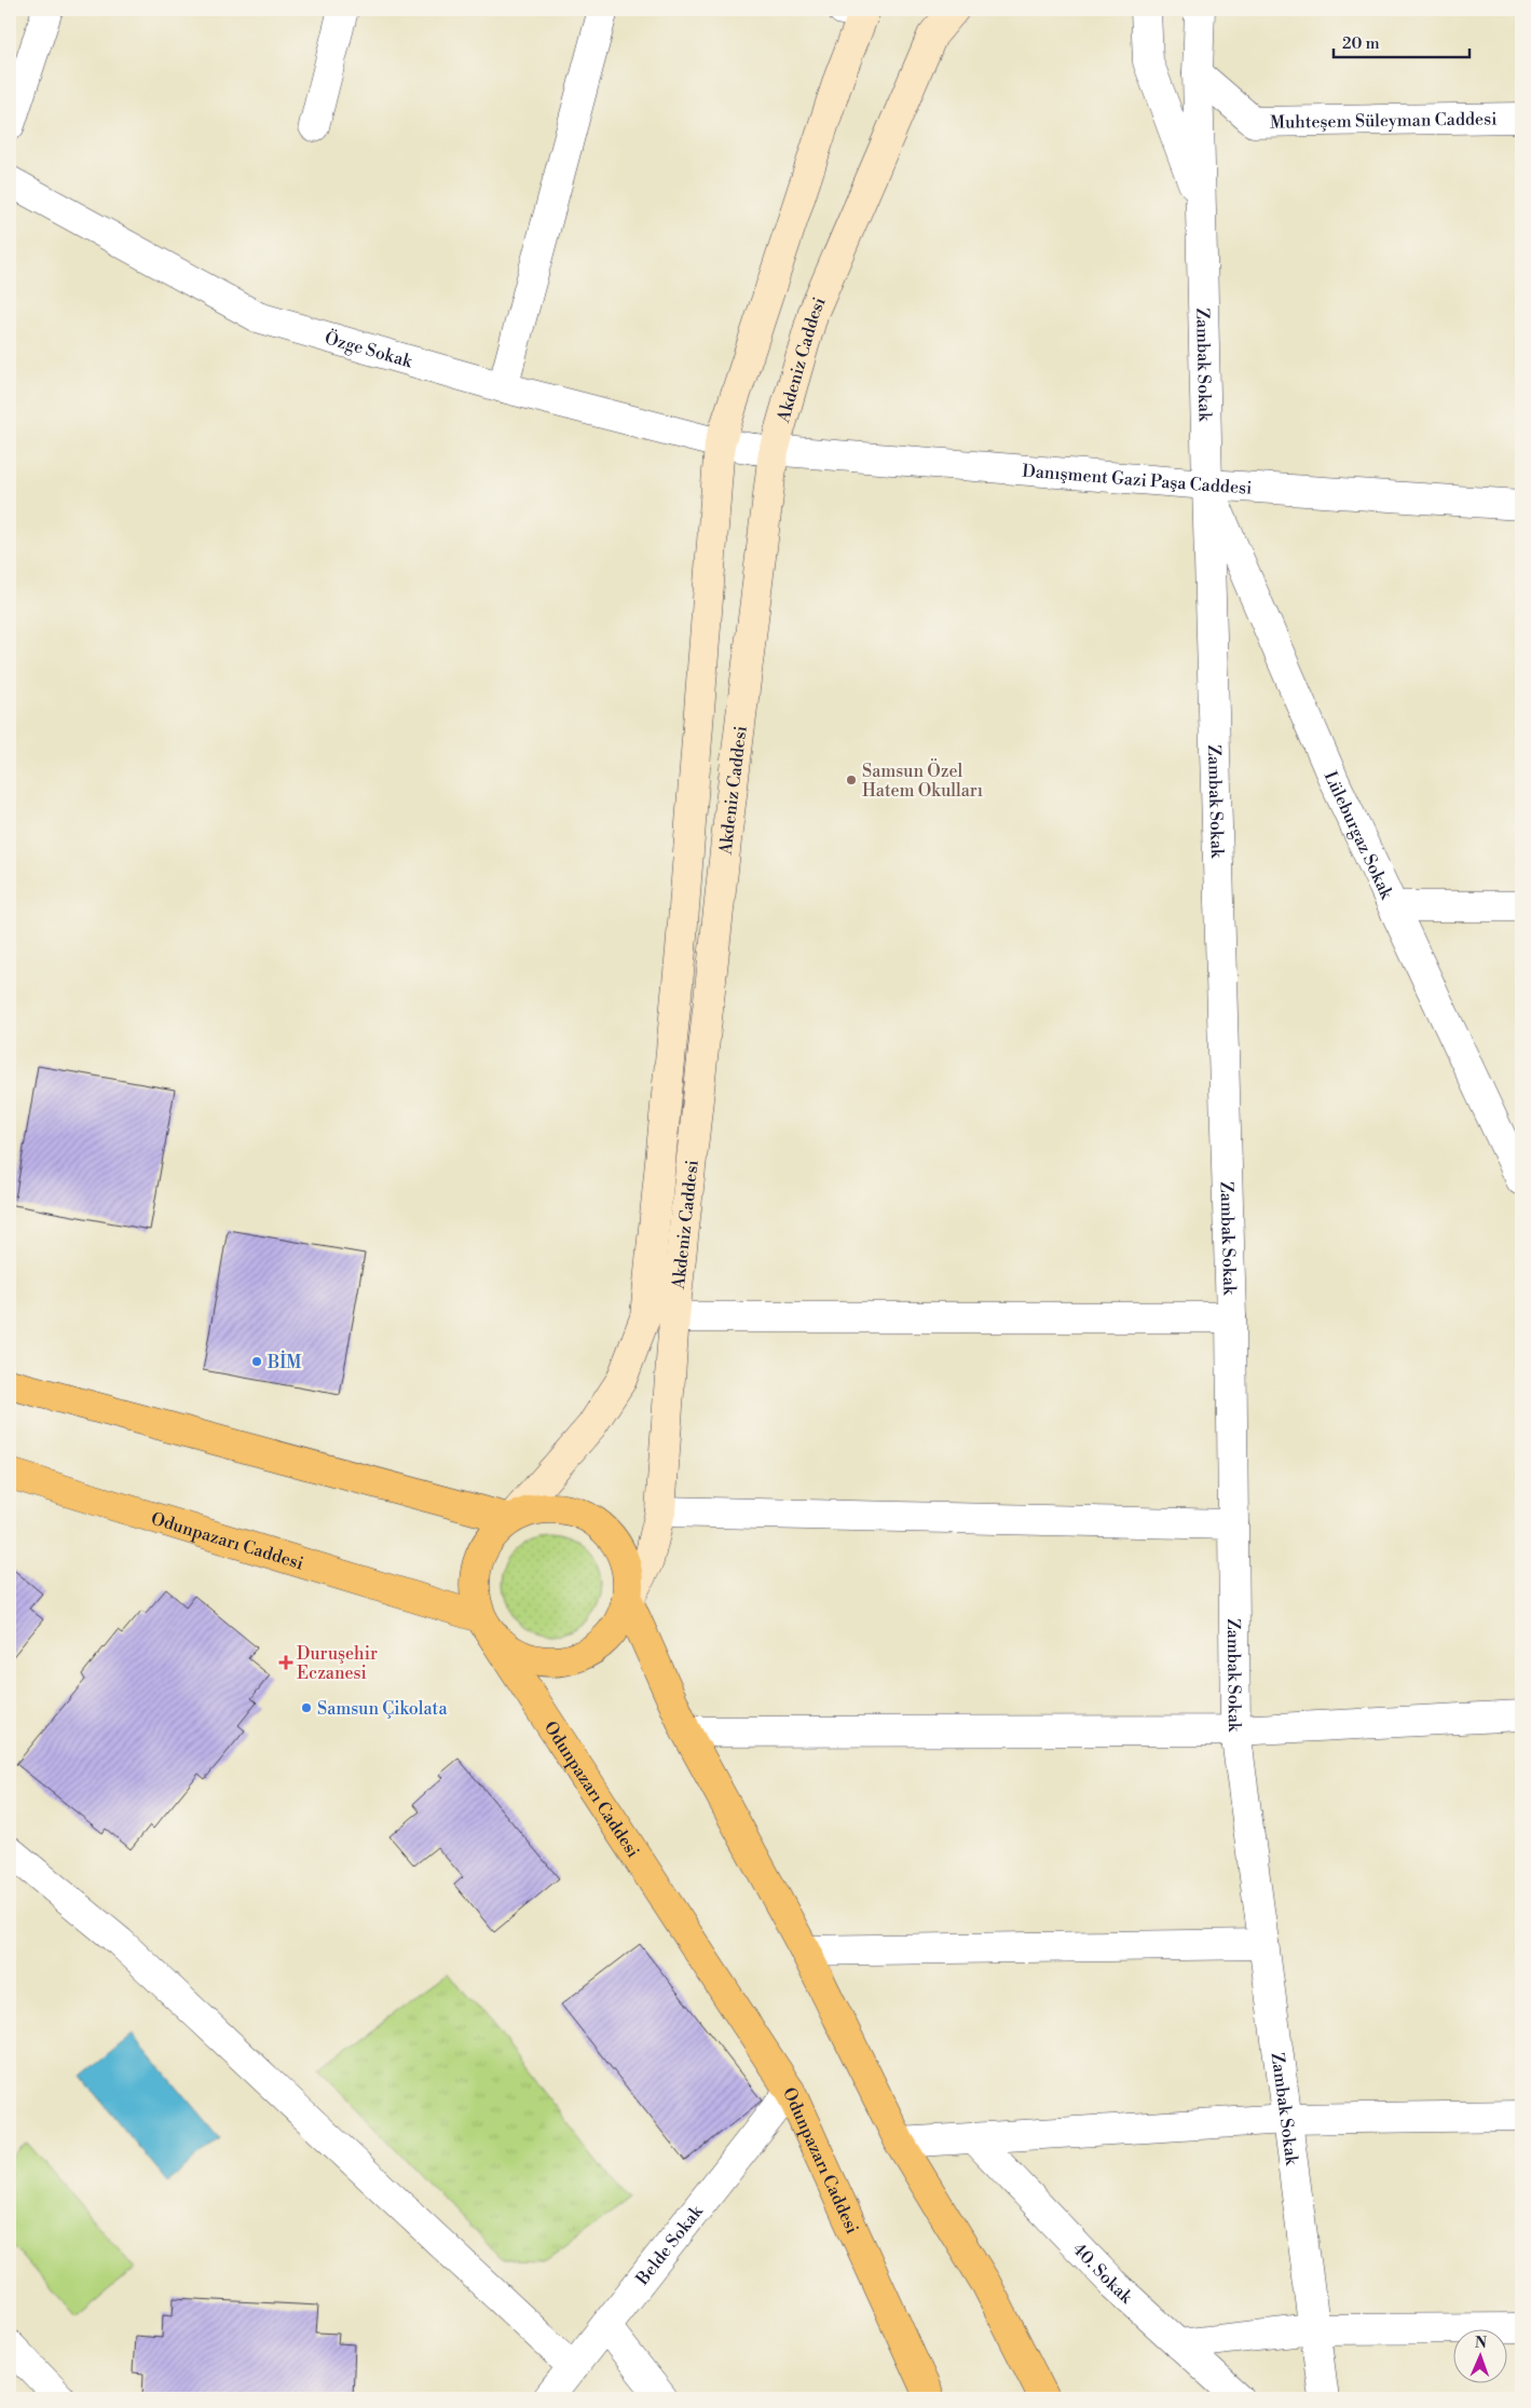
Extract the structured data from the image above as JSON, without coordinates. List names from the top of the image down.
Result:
{
  "streets": {
    "main road": ["Akdeniz Caddesi", "Odunpazarı Caddesi"],
    "street": [
      "Muhteşem Süleyman Caddesi",
      "Özge Sokak",
      "Zambak Sokak",
      "Danışment Gazi Paşa Caddesi",
      "Lüleburgaz Sokak",
      "Belde Sokak",
      "40. Sokak"
    ]
  },
  "crossings": [
    ["Muhteşem Süleyman Caddesi", "Zambak Sokak"],
    ["Özge Sokak", "Akdeniz Caddesi"],
    ["Özge Sokak", "Danışment Gazi Paşa Caddesi"],
    ["Akdeniz Caddesi", "Danışment Gazi Paşa Caddesi"],
    ["Akdeniz Caddesi", "Odunpazarı Caddesi"],
    ["Zambak Sokak", "Danışment Gazi Paşa Caddesi"],
    ["Zambak Sokak", "Lüleburgaz Sokak"],
    ["Danışment Gazi Paşa Caddesi", "Lüleburgaz Sokak"],
    ["Odunpazarı Caddesi", "Belde Sokak"]
  ],
  "places": {
    "other": ["Samsun Özel Hatem Okulları", "BİM", "Samsun Çikolata"],
    "health": ["Duruşehir Eczanesi"]
  },
  "scale_bar": "20 m",
  "north": "top"
}
